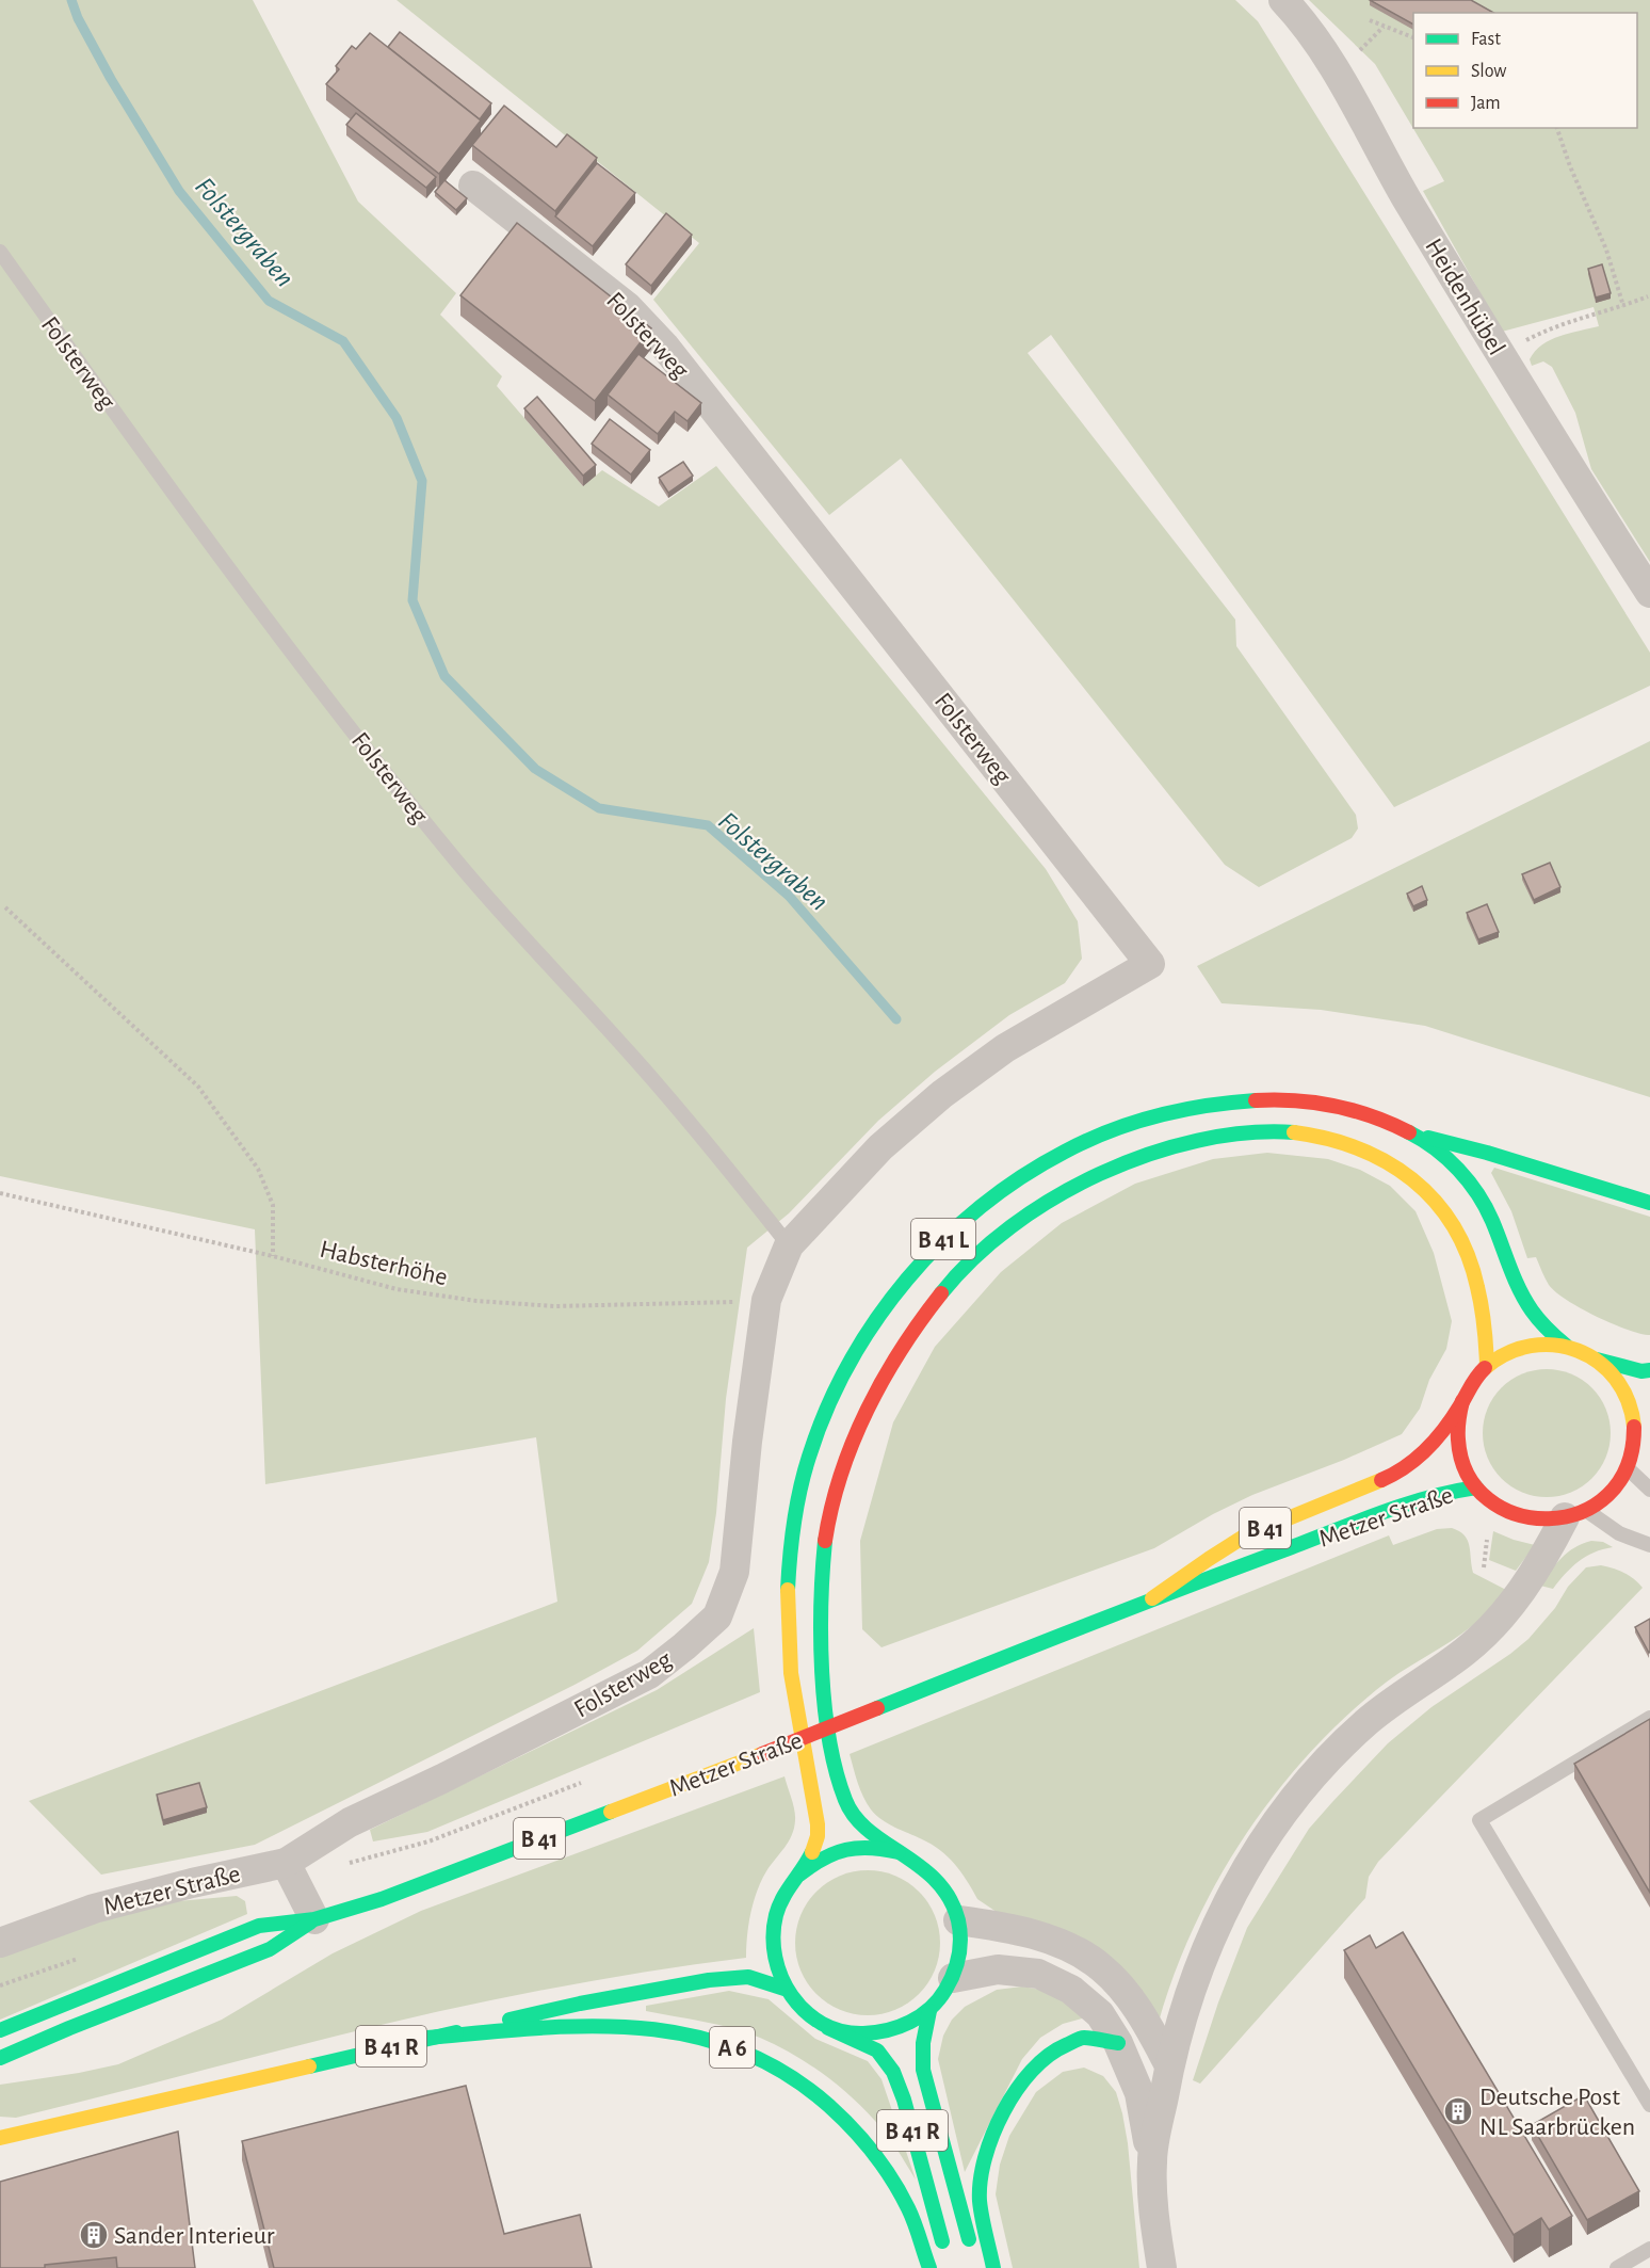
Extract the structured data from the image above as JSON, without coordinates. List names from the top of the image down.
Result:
{
  "streets": {
    "main road": [
      "B 41 L",
      "Metzer Straße",
      "B 41",
      "B 41 R",
      "A 6"
    ],
    "street": ["Heidenhübel", "Folsterweg"],
    "path": ["Habsterhöhe"]
  },
  "crossings": [
    ["Folsterweg", "Habsterhöhe"],
    ["Folsterweg", "Metzer Straße"],
    ["B 41 L", "Metzer Straße"],
    ["B 41 L", "B 41 R"],
    ["B 41 R", "A 6"]
  ],
  "water": ["Folstergraben"],
  "places": {
    "building": ["Deutsche Post NL Saarbrücken", "Sander Interieur"]
  },
  "legend": ["Fast", "Slow", "Jam"]
}
